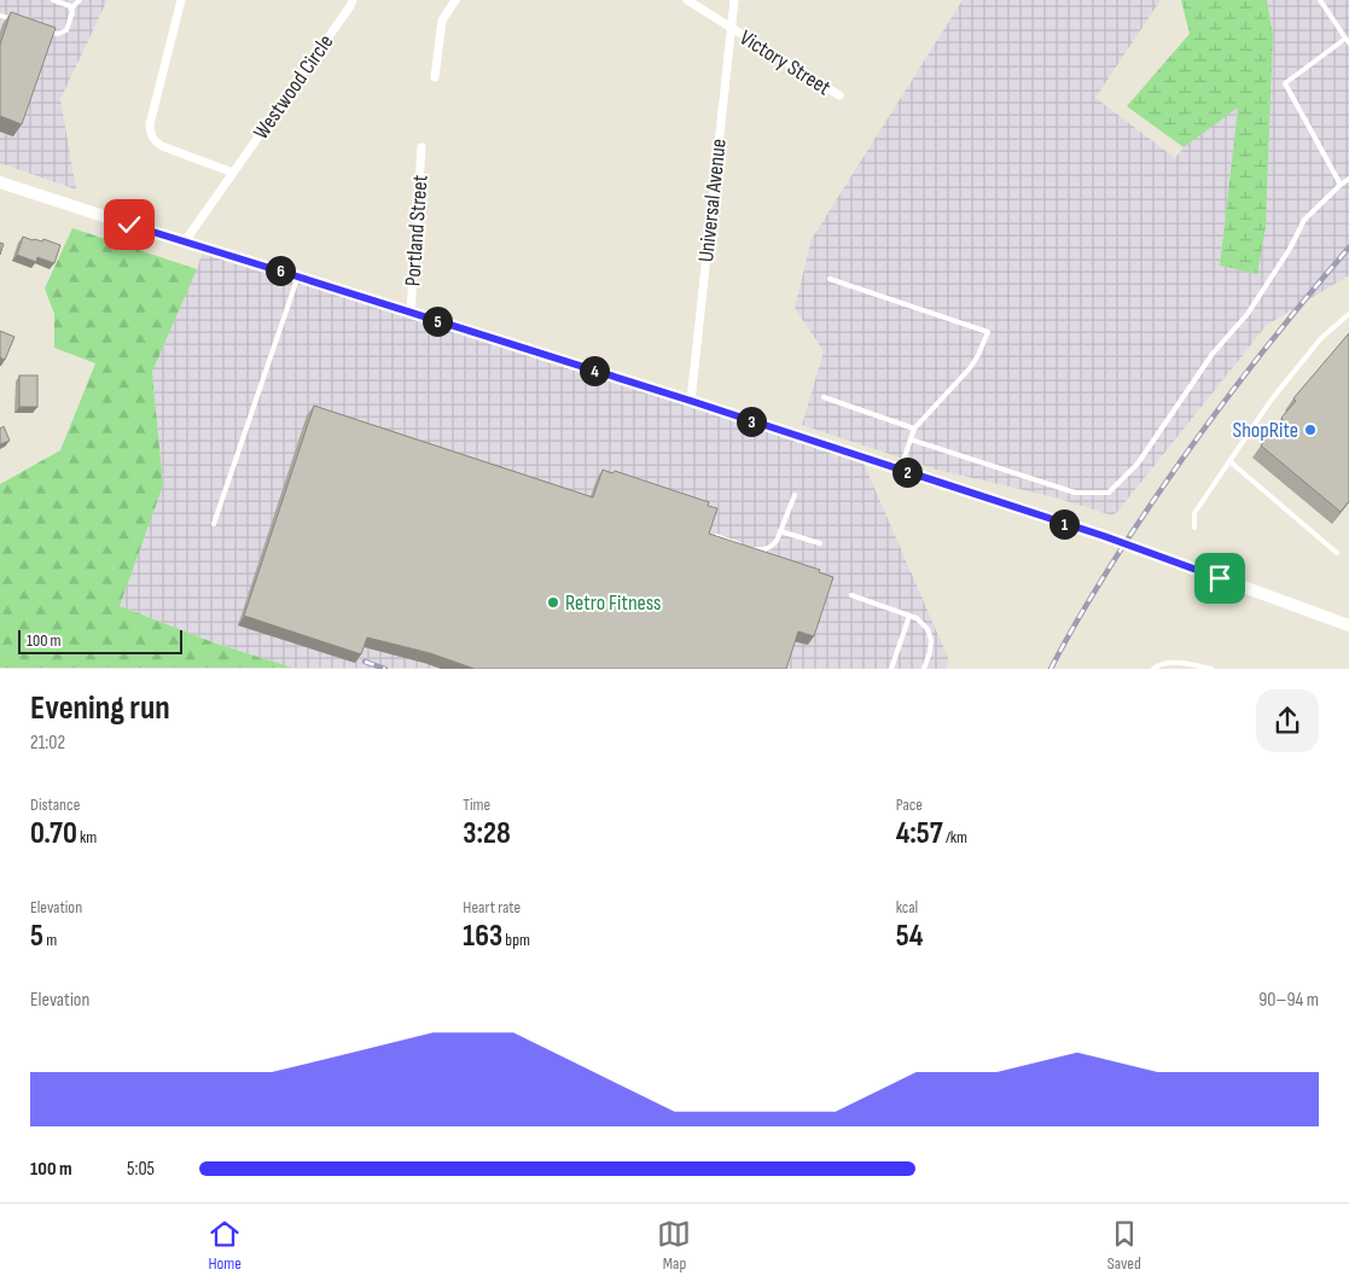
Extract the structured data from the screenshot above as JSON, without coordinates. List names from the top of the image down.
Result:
{
  "streets": {
    "street": [
      "Victory Street",
      "Westwood Circle",
      "Universal Avenue",
      "Portland Street"
    ]
  },
  "crossings": [
    ["Victory Street", "Universal Avenue"]
  ],
  "places": ["ShopRite", "Retro Fitness"],
  "scale_bar": "100 m",
  "page": {
    "pins": [
      "6",
      "5",
      "4",
      "3",
      "2",
      "1"
    ],
    "scale": "100 m",
    "heading": ["Evening run", "21:02"],
    "stats": [
      ["Distance", "0.70 km"],
      ["Time", "3:28"],
      ["Pace", "4:57 /km"],
      ["Elevation", "5 m"],
      ["Heart rate", "163 bpm"],
      ["kcal", "54"]
    ],
    "chart": ["Elevation", "90–94 m"],
    "list": [
      {
        "name": "100 m",
        "note": "5:05"
      }
    ],
    "tabs": ["Home", "Map", "Saved"]
  }
}
